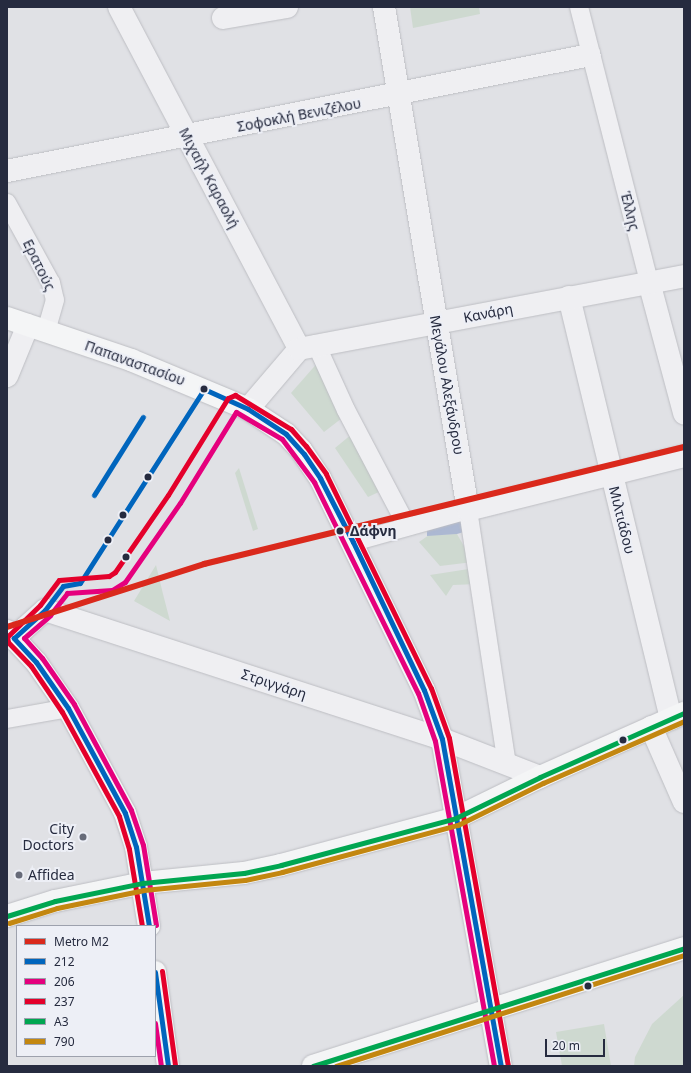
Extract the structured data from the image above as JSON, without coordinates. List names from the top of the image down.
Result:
{
  "streets": {
    "main road": ["Παπαναστασίου"],
    "street": [
      "Σοφοκλή Βενιζέλου",
      "Μιχαήλ Καραολή",
      "Έλλης",
      "Ερατούς",
      "Κανάρη",
      "Μεγάλου Αλεξάνδρου",
      "Μιλτιάδου",
      "Στριγγάρη"
    ]
  },
  "crossings": [
    ["Σοφοκλή Βενιζέλου", "Μιχαήλ Καραολή"],
    ["Σοφοκλή Βενιζέλου", "Έλλης"],
    ["Σοφοκλή Βενιζέλου", "Μεγάλου Αλεξάνδρου"],
    ["Μιχαήλ Καραολή", "Κανάρη"],
    ["Έλλης", "Κανάρη"],
    ["Ερατούς", "Παπαναστασίου"],
    ["Κανάρη", "Μεγάλου Αλεξάνδρου"],
    ["Κανάρη", "Μιλτιάδου"],
    ["Παπαναστασίου", "Στριγγάρη"],
    ["Μεγάλου Αλεξάνδρου", "Στριγγάρη"]
  ],
  "places": ["Δάφνη", "City Doctors", "Affidea"],
  "lines": [
    "transit line 212",
    "transit line 237",
    "transit line 206",
    "metro line Μ2",
    "transit line Α3",
    "transit line 790"
  ],
  "legend": [
    "Metro Μ2",
    "212",
    "206",
    "237",
    "Α3",
    "790"
  ],
  "scale_bar": "20 m"
}
